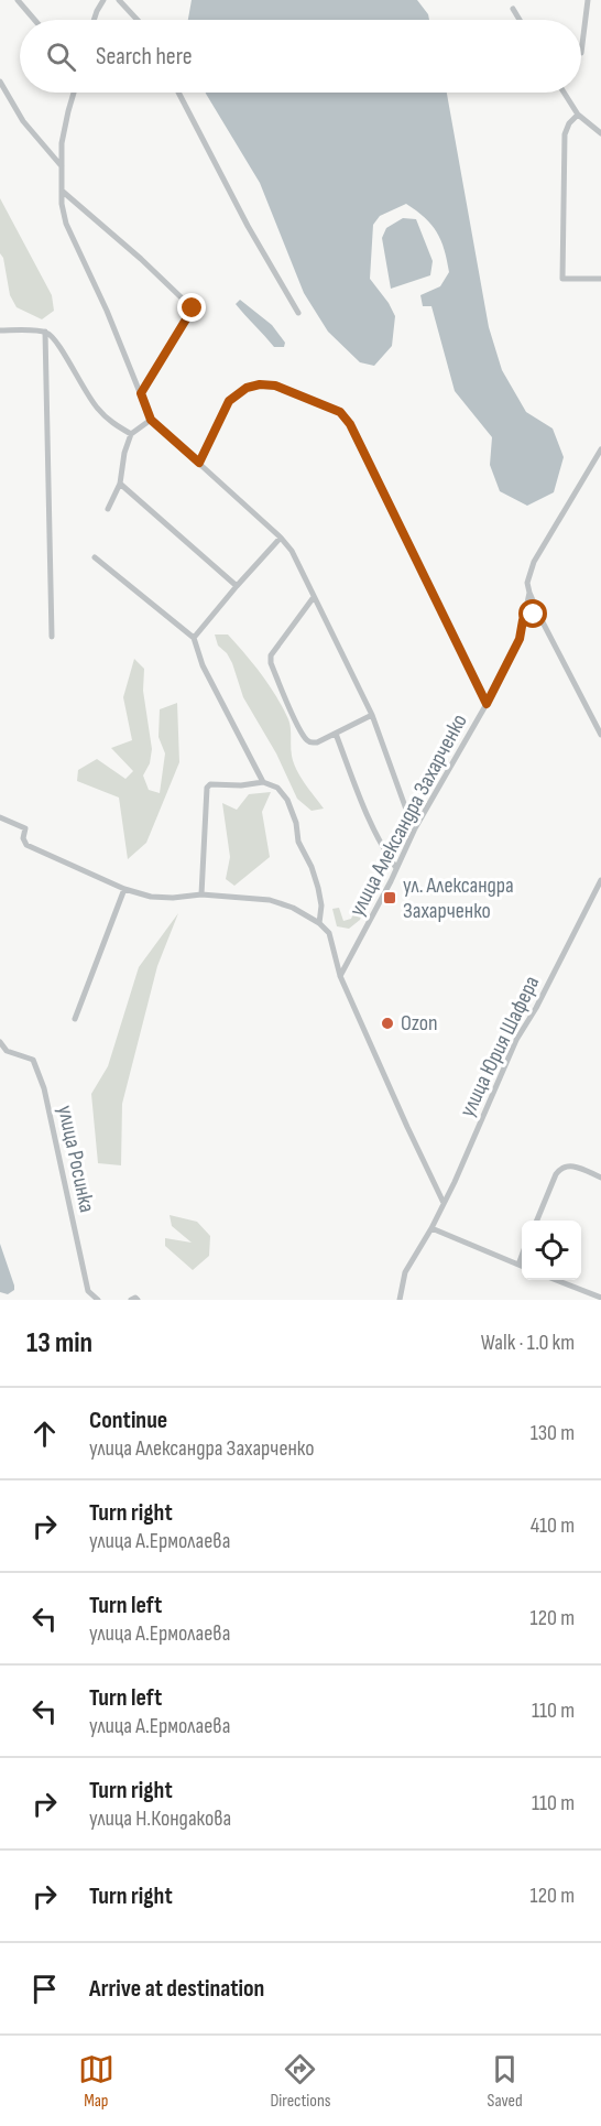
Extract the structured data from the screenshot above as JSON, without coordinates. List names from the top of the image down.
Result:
{
  "streets": {
    "street": ["улица Александра Захарченко", "улица Юрия Шафера", "улица Росинка"]
  },
  "places": {
    "transit": ["ул. Александра Захарченко"],
    "other": ["Ozon"]
  },
  "page": {
    "search": "Search here",
    "heading": ["13 min", "Walk · 1.0 km"],
    "list": [
      ["Continue", "улица Александра Захарченко", "130 m"],
      ["Turn right", "улица А.Ермолаева", "410 m"],
      ["Turn left", "улица А.Ермолаева", "120 m"],
      ["Turn left", "улица А.Ермолаева", "110 m"],
      ["Turn right", "улица Н.Кондакова", "110 m"],
      ["Turn right", "120 m"],
      "Arrive at destination"
    ],
    "nav": ["Map", "Directions", "Saved"]
  }
}
